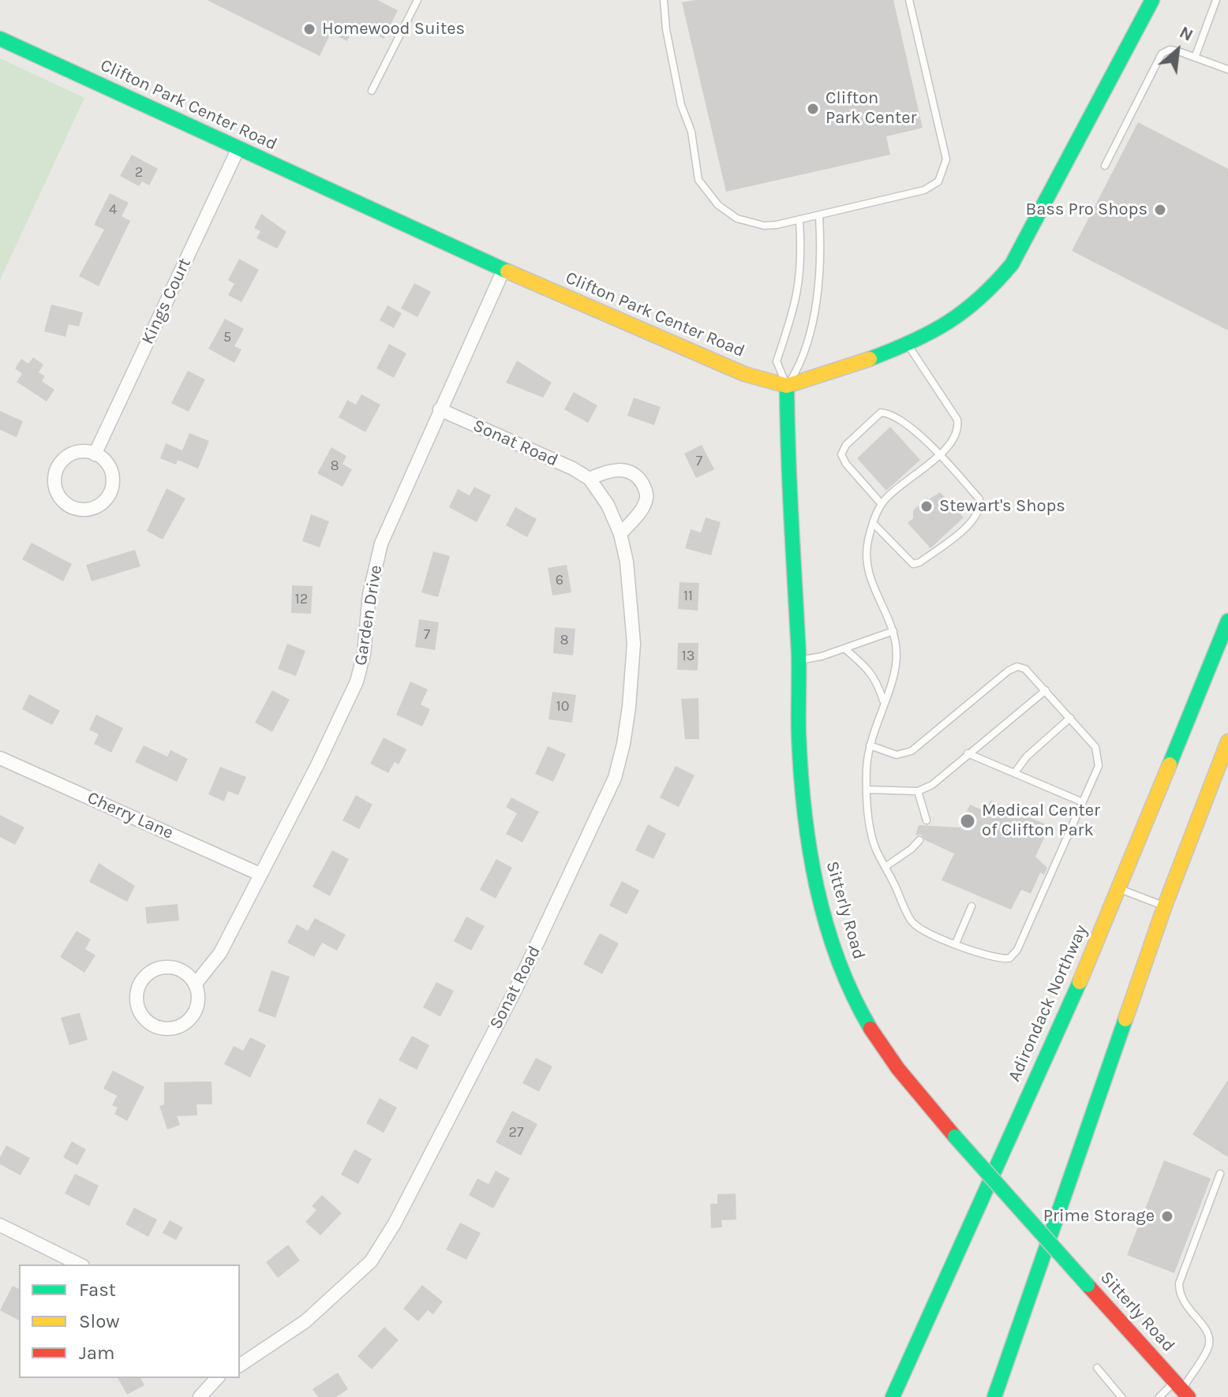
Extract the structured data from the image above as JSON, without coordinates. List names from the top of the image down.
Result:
{
  "streets": {
    "main road": ["Clifton Park Center Road", "Sitterly Road", "Adirondack Northway"],
    "street": [
      "Kings Court",
      "Sonat Road",
      "Garden Drive",
      "Cherry Lane"
    ]
  },
  "crossings": [
    ["Clifton Park Center Road", "Kings Court"],
    ["Clifton Park Center Road", "Garden Drive"],
    ["Clifton Park Center Road", "Sitterly Road"],
    ["Sonat Road", "Garden Drive"],
    ["Garden Drive", "Cherry Lane"]
  ],
  "places": [
    "Homewood Suites",
    "Clifton Park Center",
    "Bass Pro Shops",
    "Stewart's Shops",
    "Medical Center of Clifton Park",
    "Prime Storage"
  ],
  "house_numbers": [
    "2",
    "4",
    "5",
    "7",
    "8",
    "6",
    "11",
    "12",
    "7",
    "8",
    "13",
    "10",
    "27"
  ],
  "legend": ["Fast", "Slow", "Jam"],
  "north": "top right"
}
